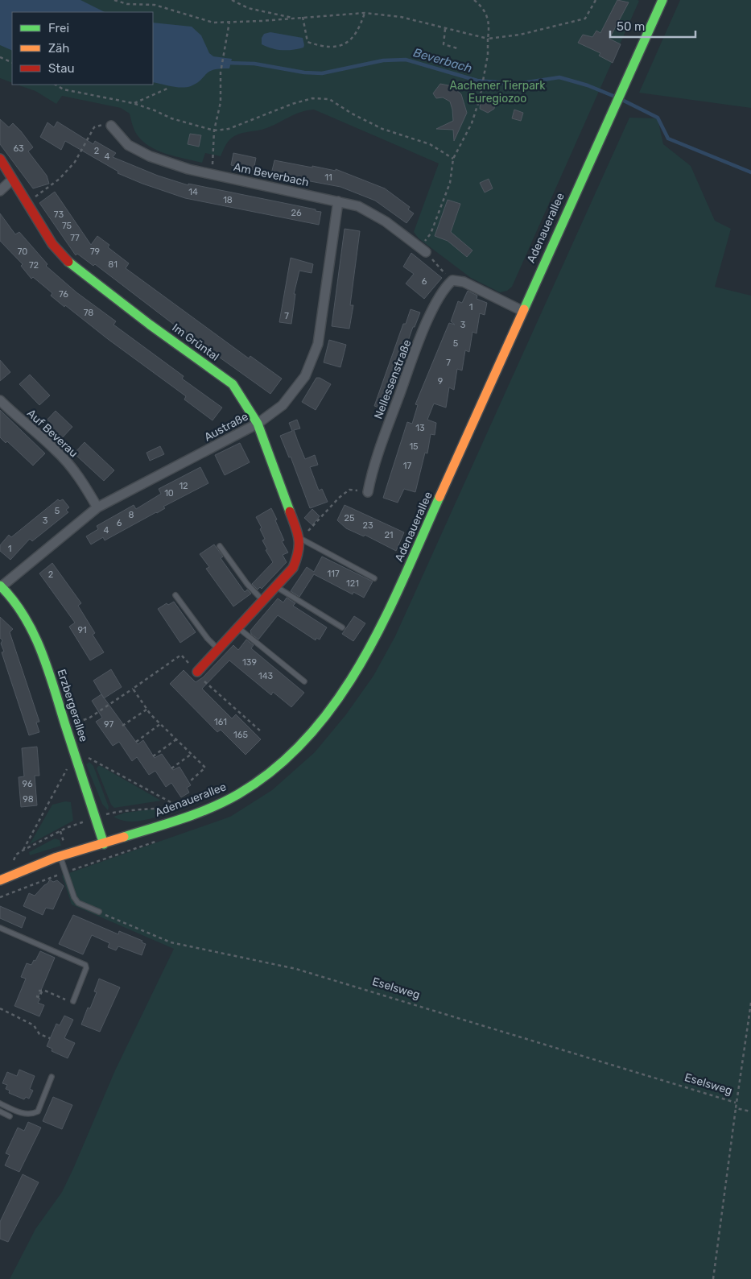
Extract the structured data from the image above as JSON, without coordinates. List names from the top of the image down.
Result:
{
  "streets": {
    "main road": ["Adenauerallee", "Im Grüntal", "Erzbergerallee"],
    "street": [
      "Am Beverbach",
      "Nellessenstraße",
      "Austraße",
      "Auf Beverau"
    ],
    "path": ["Eselsweg"]
  },
  "crossings": [
    ["Am Beverbach", "Austraße"],
    ["Adenauerallee", "Erzbergerallee"],
    ["Im Grüntal", "Austraße"],
    ["Austraße", "Auf Beverau"],
    ["Austraße", "Erzbergerallee"]
  ],
  "water": ["Beverbach"],
  "parks": ["Aachener Tierpark Euregiozoo"],
  "house_numbers": [
    "63",
    "2",
    "4",
    "11",
    "14",
    "18",
    "26",
    "73",
    "75",
    "77",
    "70",
    "79",
    "81",
    "72",
    "6",
    "76",
    "1",
    "78",
    "7",
    "3",
    "5",
    "7",
    "9",
    "13",
    "15",
    "17",
    "12",
    "10",
    "5",
    "8",
    "25",
    "3",
    "6",
    "23",
    "4",
    "21",
    "1",
    "117",
    "2",
    "121",
    "91",
    "139",
    "143",
    "161",
    "97",
    "165",
    "96",
    "98"
  ],
  "legend": ["Frei", "Zäh", "Stau"],
  "scale_bar": "50 m"
}
